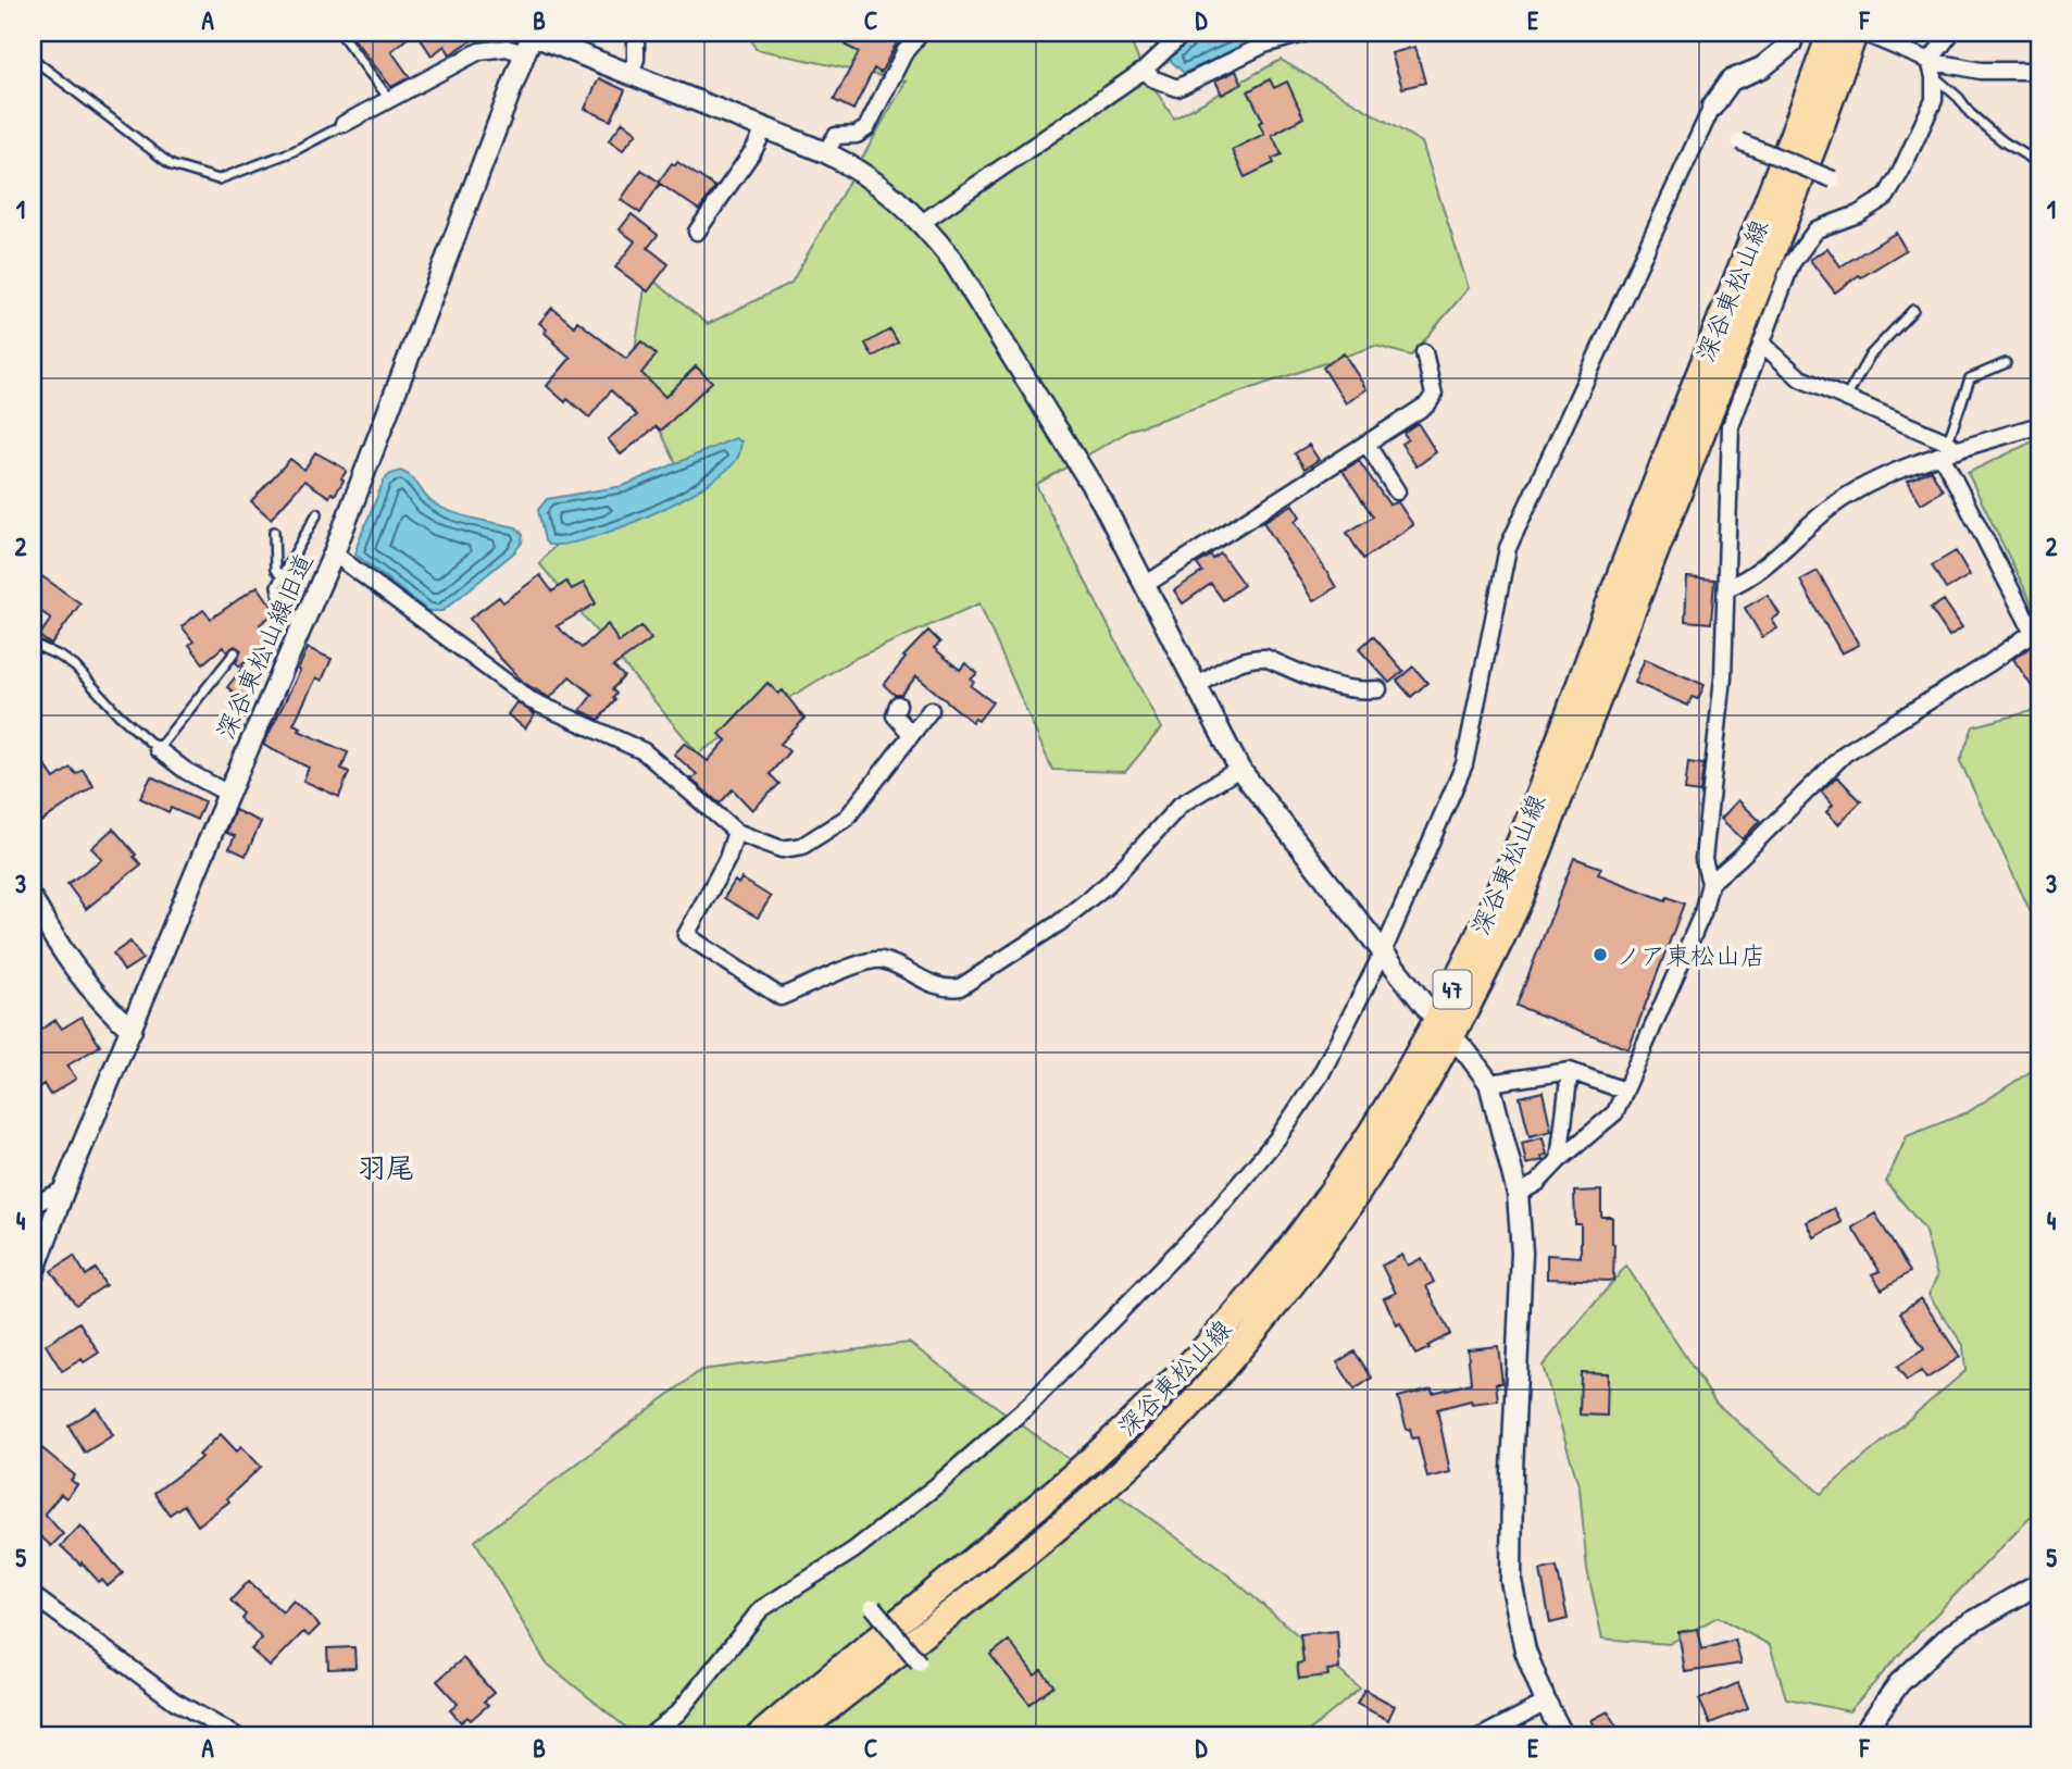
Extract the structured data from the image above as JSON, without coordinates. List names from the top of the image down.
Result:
{
  "streets": {
    "main road": ["深谷東松山線", "47"],
    "street": ["深谷東松山線旧道"]
  },
  "districts": ["羽尾"],
  "places": ["ノア東松山店"],
  "grid": {
    "columns": [
      "A",
      "B",
      "C",
      "D",
      "E",
      "F"
    ],
    "rows": [
      "1",
      "2",
      "3",
      "4",
      "5"
    ]
  }
}
